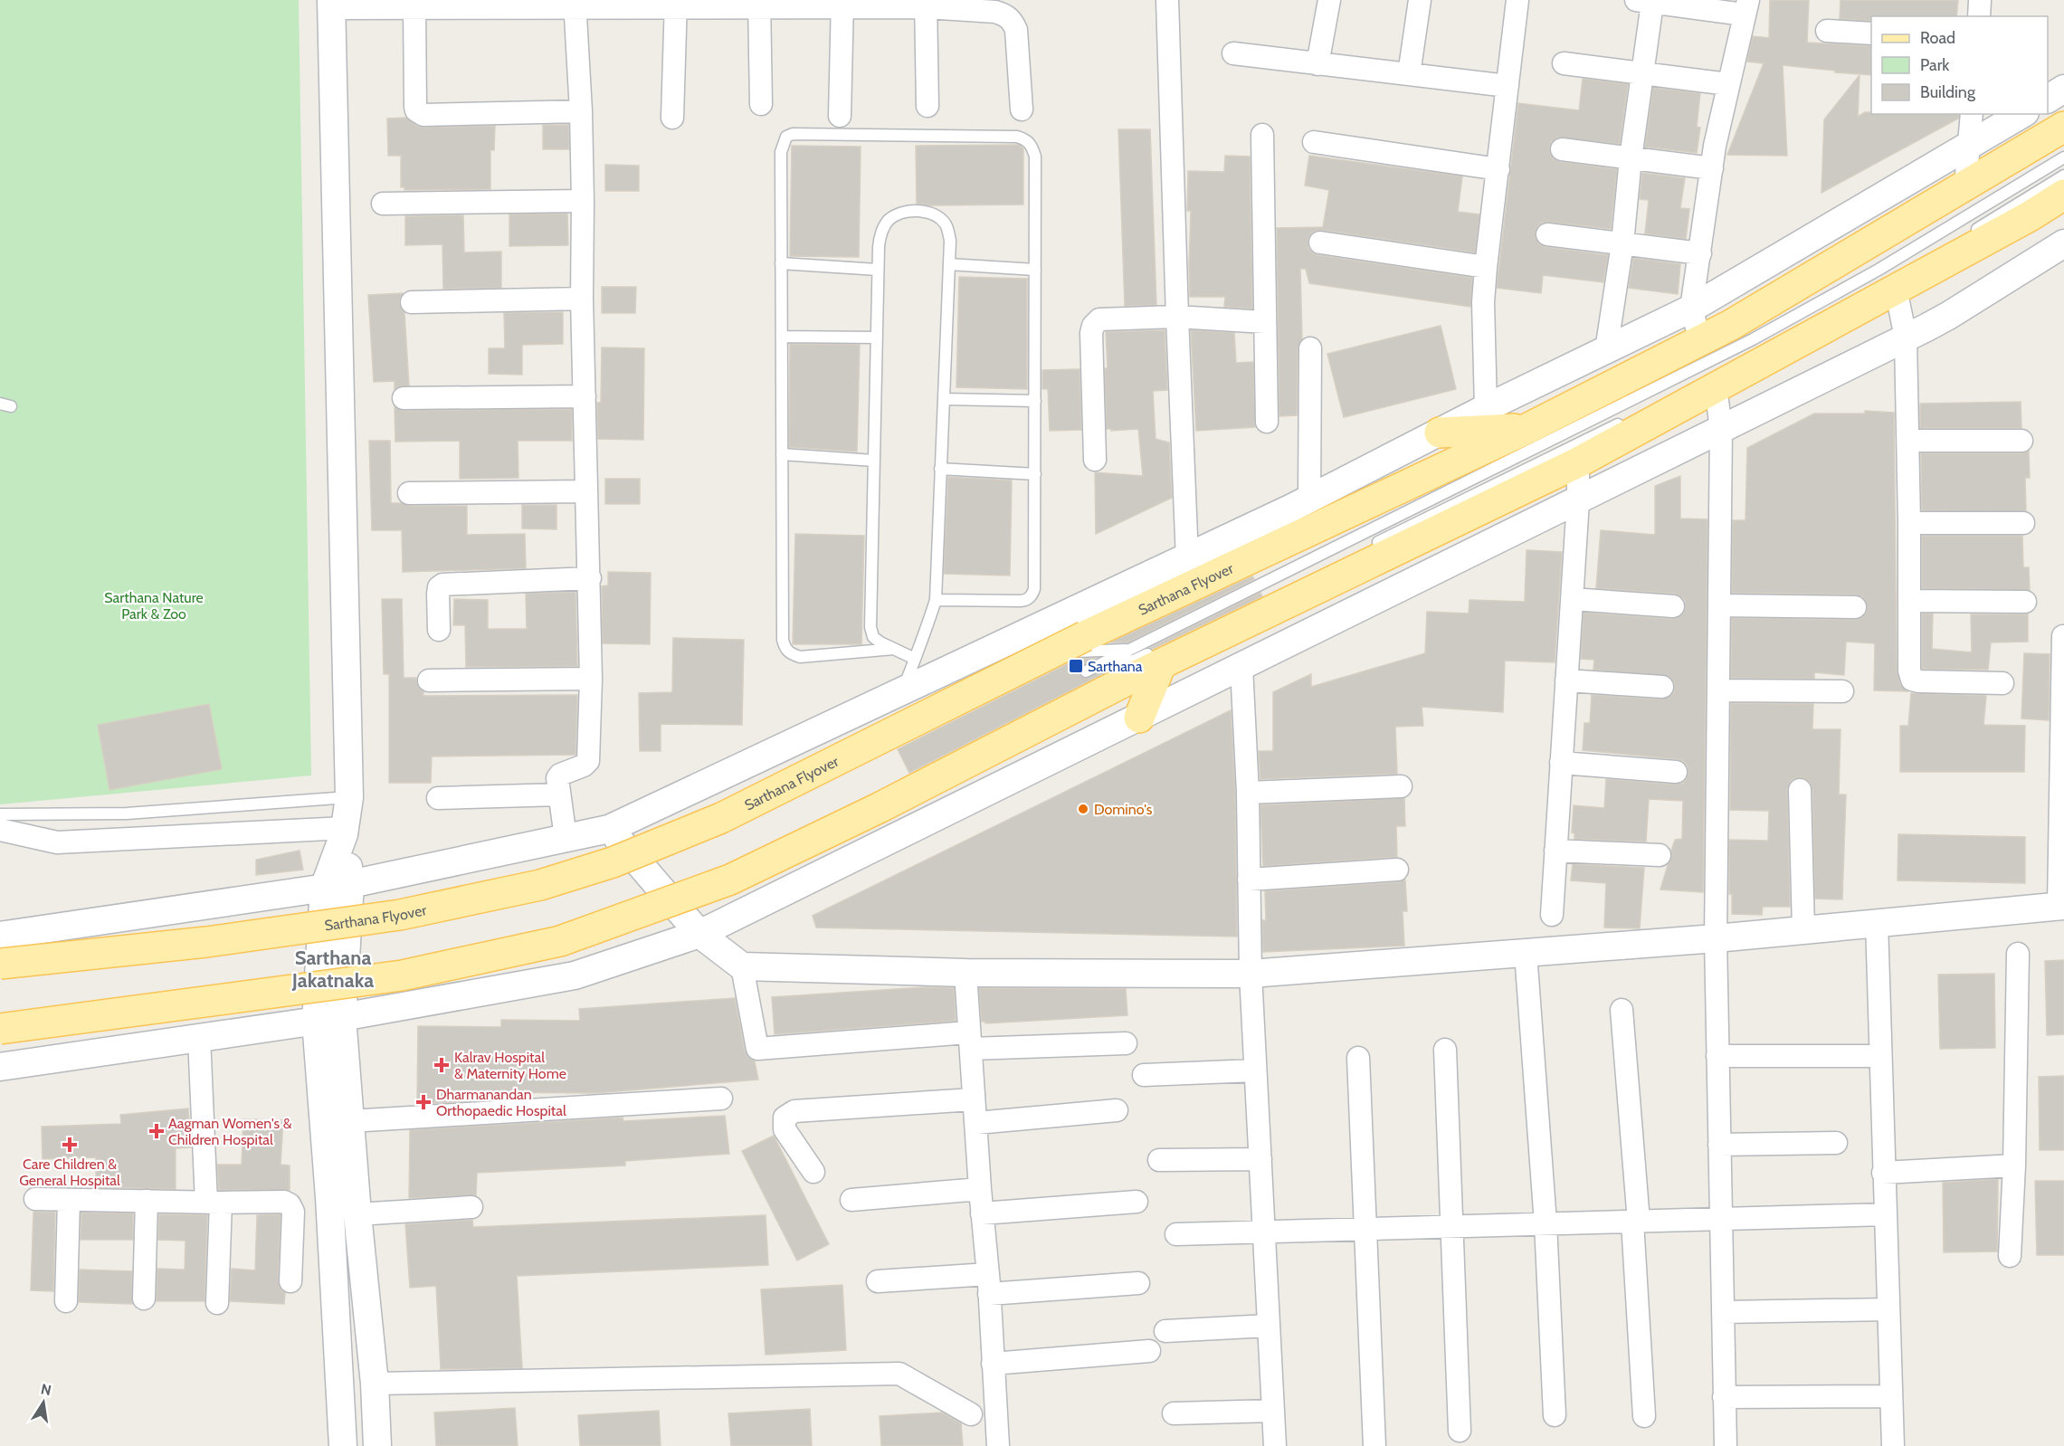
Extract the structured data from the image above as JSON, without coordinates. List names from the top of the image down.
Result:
{
  "streets": {
    "main road": ["Sarthana Flyover"]
  },
  "districts": ["Sarthana Jakatnaka"],
  "parks": ["Sarthana Nature Park & Zoo"],
  "places": {
    "transit": ["Sarthana"],
    "other": ["Domino's"],
    "health": [
      "Kalrav Hospital & Maternity Home",
      "Dharmanandan Orthopaedic Hospital",
      "Aagman Women's & Children Hospital",
      "Care Children & General Hospital"
    ]
  },
  "legend": ["Road", "Park", "Building"],
  "north": "top"
}
